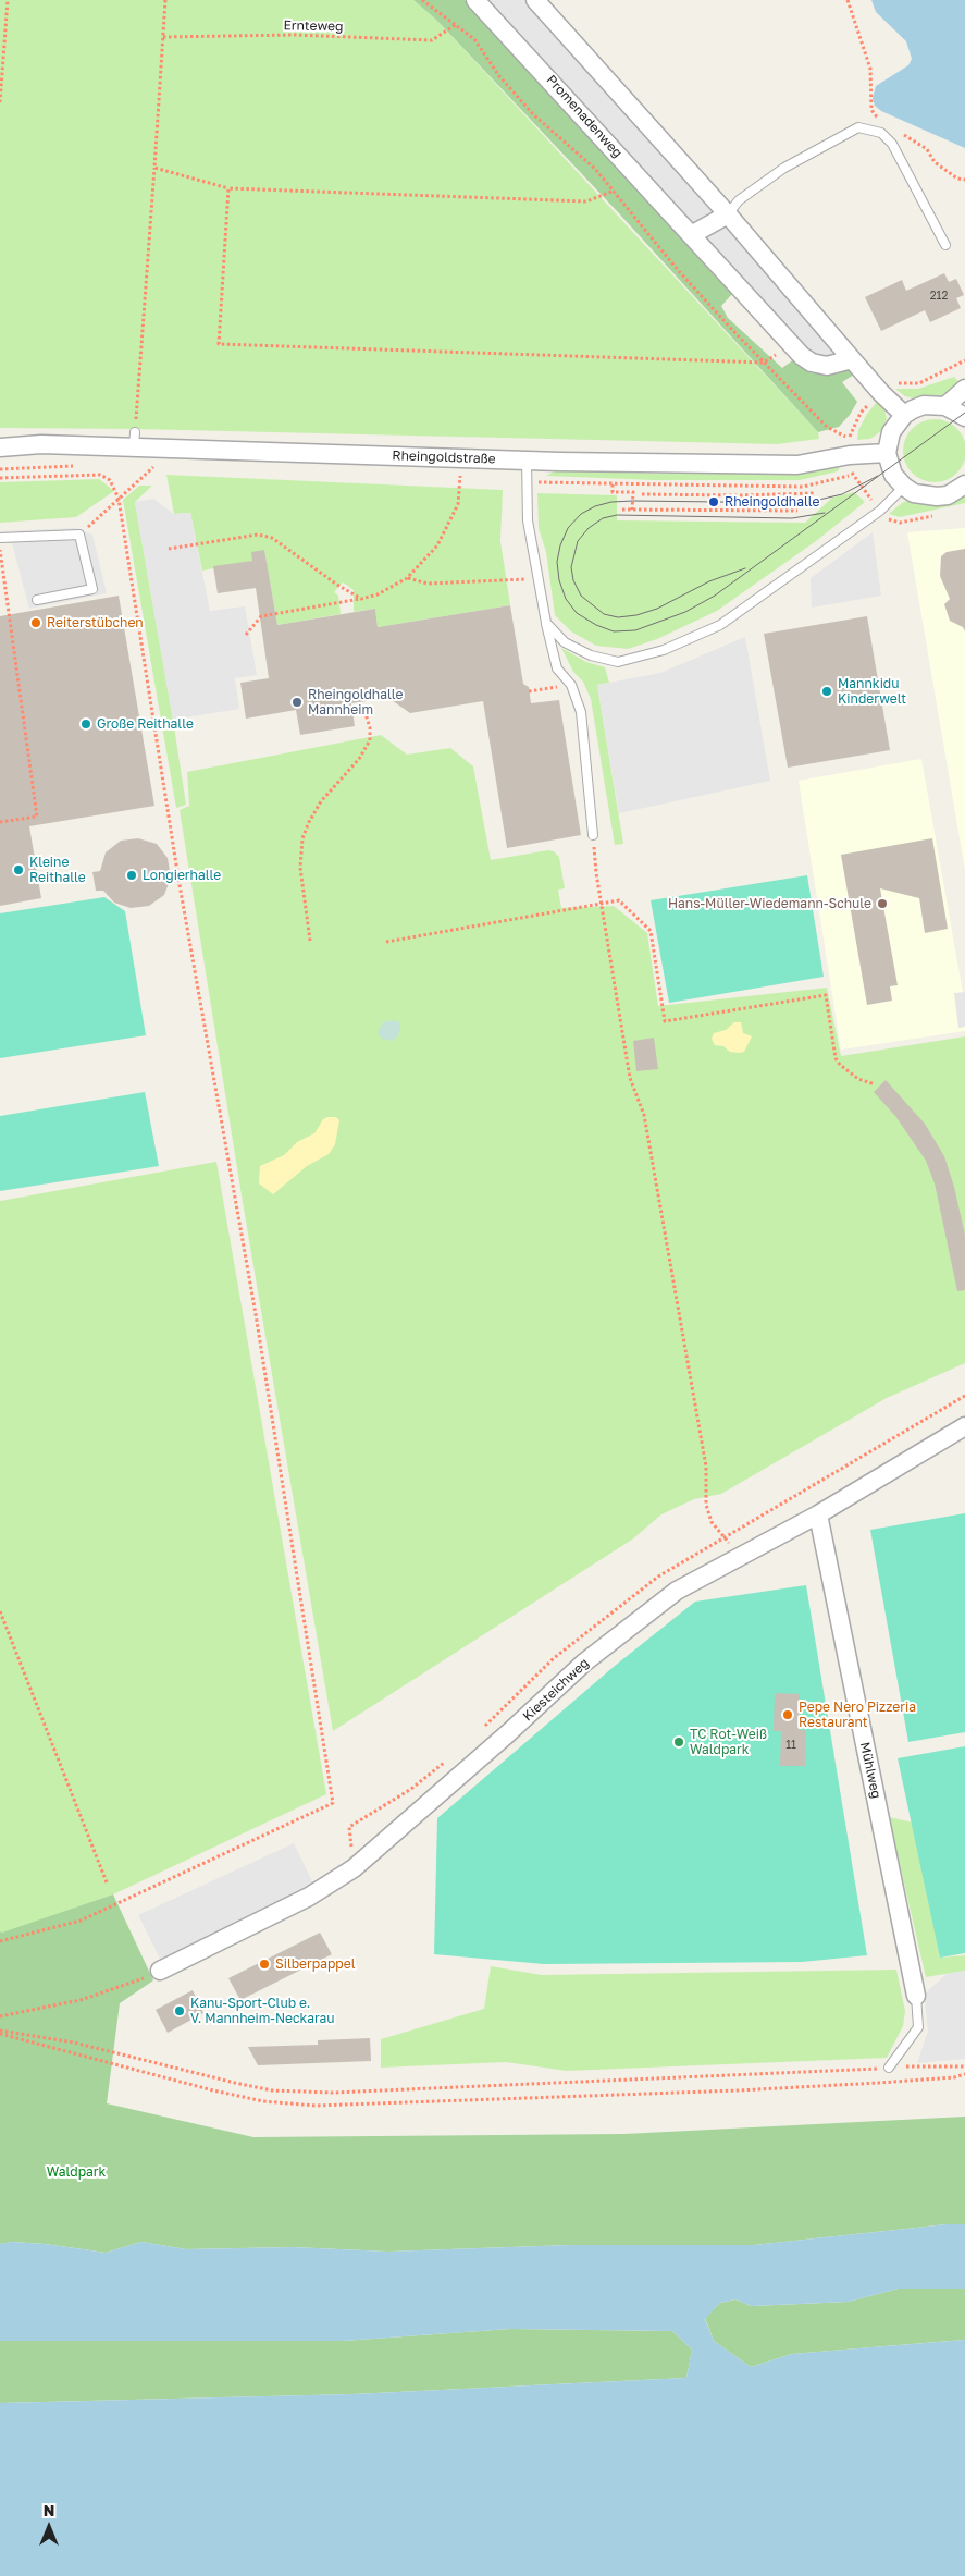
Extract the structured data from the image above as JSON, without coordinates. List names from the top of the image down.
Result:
{
  "streets": {
    "street": [
      "Promenadenweg",
      "Rheingoldstraße",
      "Kiesteichweg",
      "Mühlweg"
    ],
    "path": ["Ernteweg"]
  },
  "crossings": [
    ["Kiesteichweg", "Mühlweg"]
  ],
  "parks": ["Waldpark"],
  "places": [
    "Rheingoldhalle",
    "Reiterstübchen",
    "Mannkidu Kinderwelt",
    "Rheingoldhalle Mannheim",
    "Große Reithalle",
    "Kleine Reithalle",
    "Longierhalle",
    "Hans-Müller-Wiedemann-Schule",
    "Pepe Nero Pizzeria Restaurant",
    "TC Rot-Weiß Waldpark",
    "Silberpappel",
    "Kanu-Sport-Club e. V. Mannheim-Neckarau"
  ],
  "house_numbers": ["212", "11"],
  "north": "top"
}
